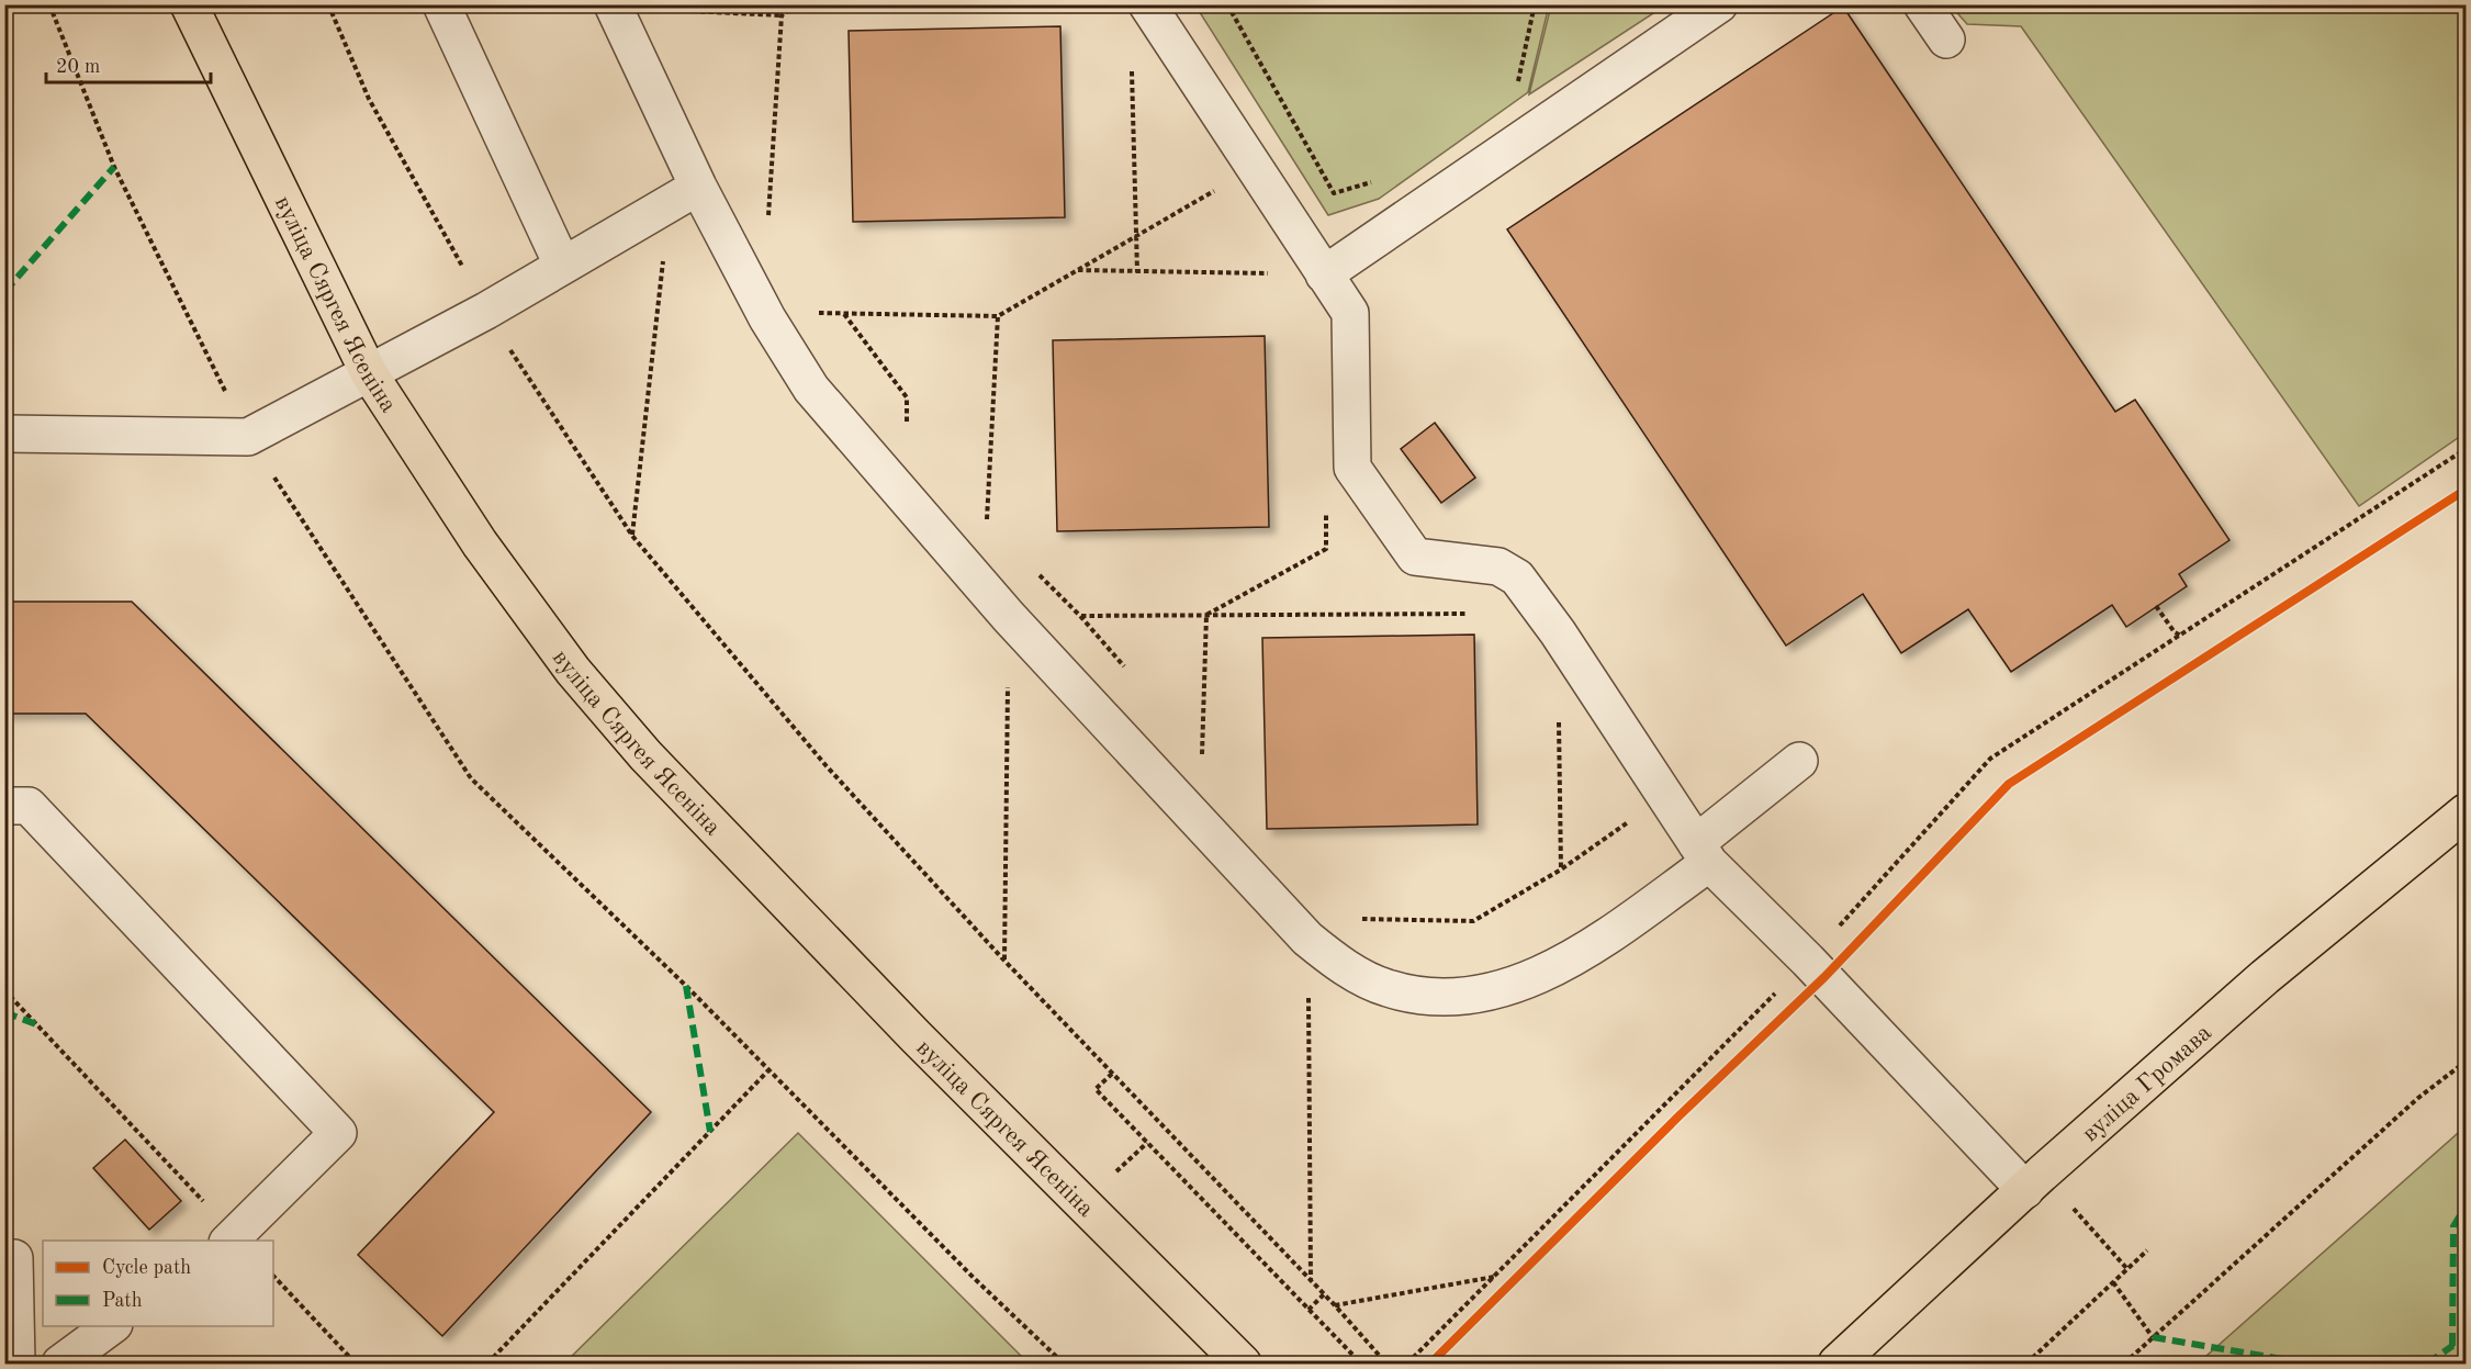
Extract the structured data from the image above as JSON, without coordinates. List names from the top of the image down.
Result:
{
  "streets": {
    "main road": ["вуліца Сяргея Ясеніна", "вуліца Громава"]
  },
  "legend": ["Cycle path", "Path"],
  "scale_bar": "20 m"
}
